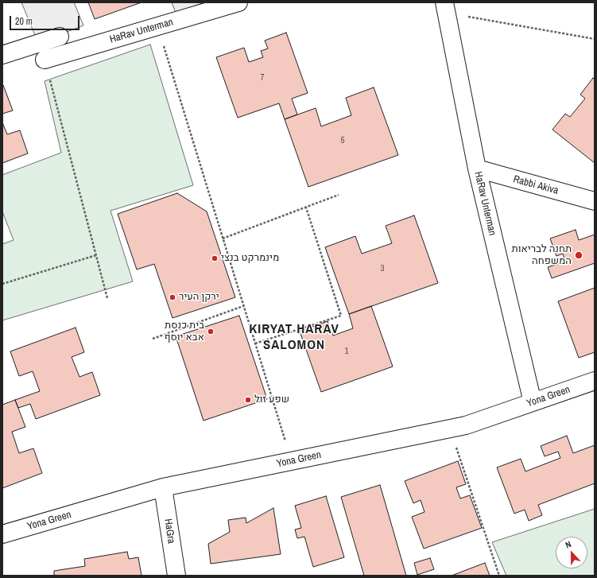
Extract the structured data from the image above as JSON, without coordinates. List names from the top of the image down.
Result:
{
  "streets": {
    "street": [
      "HaRav Unterman",
      "Rabbi Akiva",
      "Yona Green",
      "HaGra"
    ]
  },
  "crossings": [
    ["HaRav Unterman", "Rabbi Akiva"],
    ["HaRav Unterman", "Yona Green"],
    ["Yona Green", "HaGra"]
  ],
  "districts": ["KIRYAT HARAV SALOMON"],
  "places": [
    "תחנה לבריאות המשפחה",
    "מינמרקט בנצי",
    "ירקן העיר",
    "בית כנסת אבא יוסף",
    "שפע זול"
  ],
  "house_numbers": [
    "7",
    "5",
    "3",
    "1"
  ],
  "scale_bar": "20 m",
  "north": "top"
}
